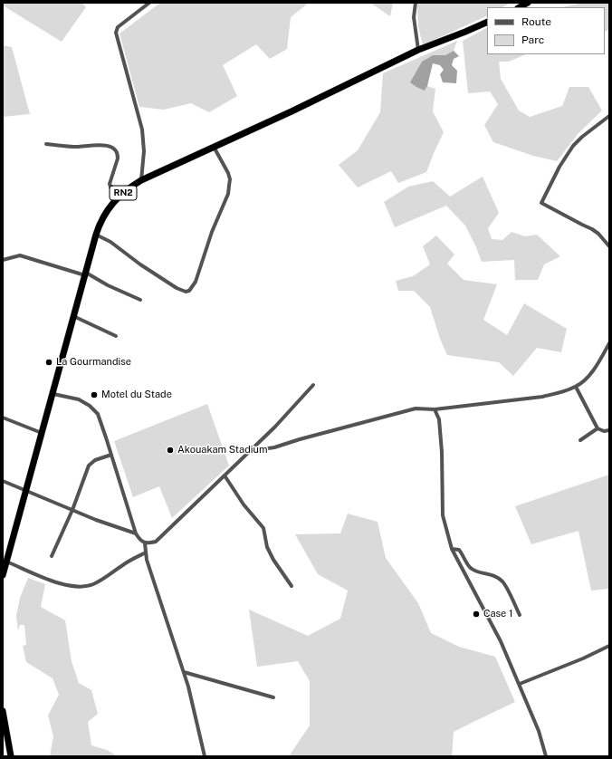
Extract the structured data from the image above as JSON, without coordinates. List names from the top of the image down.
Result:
{
  "streets": {
    "highway": ["RN2"]
  },
  "places": [
    "La Gourmandise",
    "Motel du Stade",
    "Akouakam Stadium",
    "Case 1"
  ],
  "legend": ["Route", "Parc"]
}
